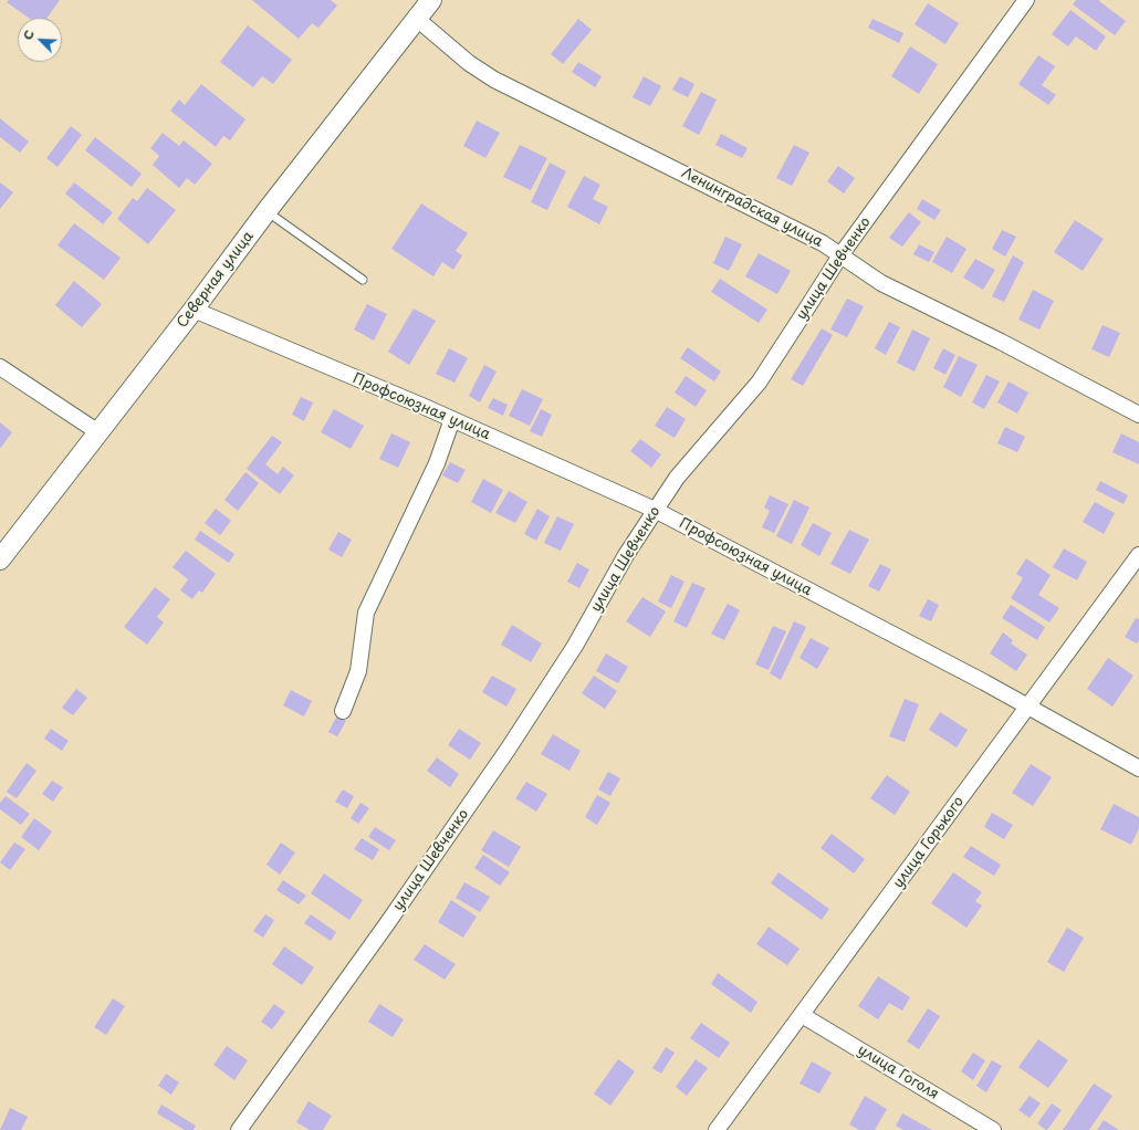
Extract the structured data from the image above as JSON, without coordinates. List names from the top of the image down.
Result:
{
  "streets": {
    "street": [
      "Ленинградская улица",
      "улица Шевченко",
      "Северная улица",
      "Профсоюзная улица",
      "улица Горького",
      "улица Гоголя"
    ]
  },
  "crossings": [
    ["Ленинградская улица", "улица Шевченко"],
    ["Ленинградская улица", "Северная улица"],
    ["улица Шевченко", "Профсоюзная улица"],
    ["Северная улица", "Профсоюзная улица"],
    ["Профсоюзная улица", "улица Горького"],
    ["улица Горького", "улица Гоголя"]
  ],
  "north": "top left"
}
